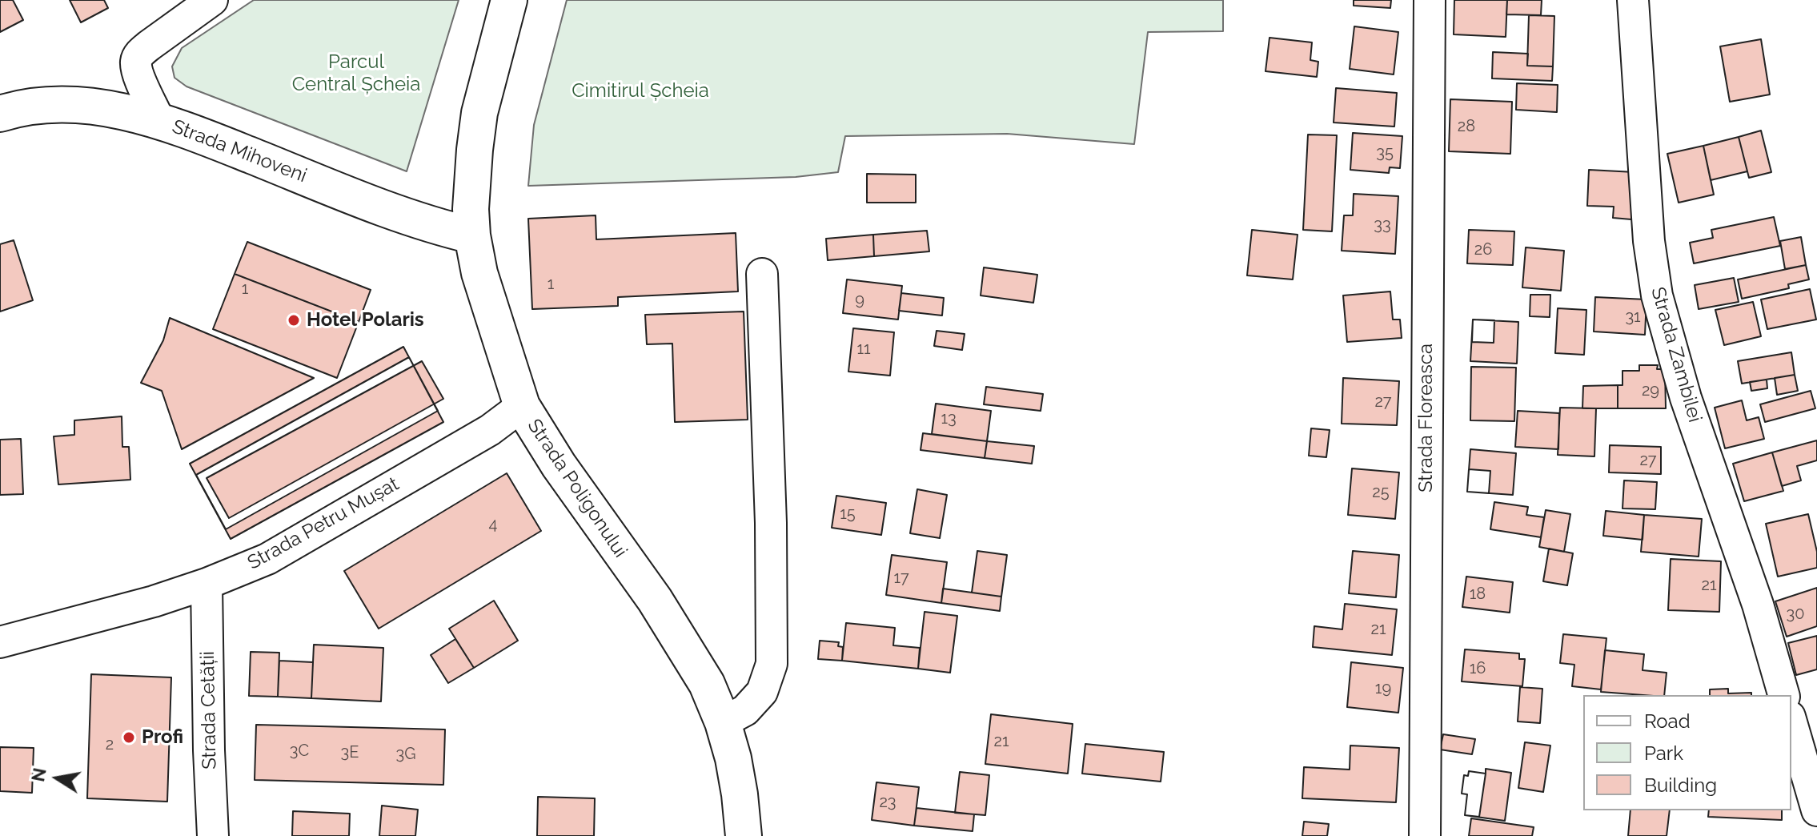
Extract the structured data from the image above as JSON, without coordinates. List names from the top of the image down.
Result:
{
  "streets": {
    "main road": ["Strada Mihoveni", "Strada Poligonului"],
    "street": [
      "Strada Zambilei",
      "Strada Floreasca",
      "Strada Petru Mușat",
      "Strada Cetății"
    ]
  },
  "crossings": [
    ["Strada Mihoveni", "Strada Poligonului"],
    ["Strada Poligonului", "Strada Petru Mușat"],
    ["Strada Petru Mușat", "Strada Cetății"]
  ],
  "parks": ["Parcul Central Șcheia", "Cimitirul Șcheia"],
  "places": ["Hotel Polaris", "Profi"],
  "house_numbers": [
    "28",
    "35",
    "33",
    "26",
    "1",
    "1",
    "9",
    "31",
    "11",
    "29",
    "27",
    "13",
    "27",
    "25",
    "15",
    "4",
    "17",
    "21",
    "18",
    "30",
    "21",
    "16",
    "19",
    "21",
    "2",
    "3C",
    "3E",
    "3G",
    "23"
  ],
  "legend": ["Road", "Park", "Building"],
  "north": "left"
}
